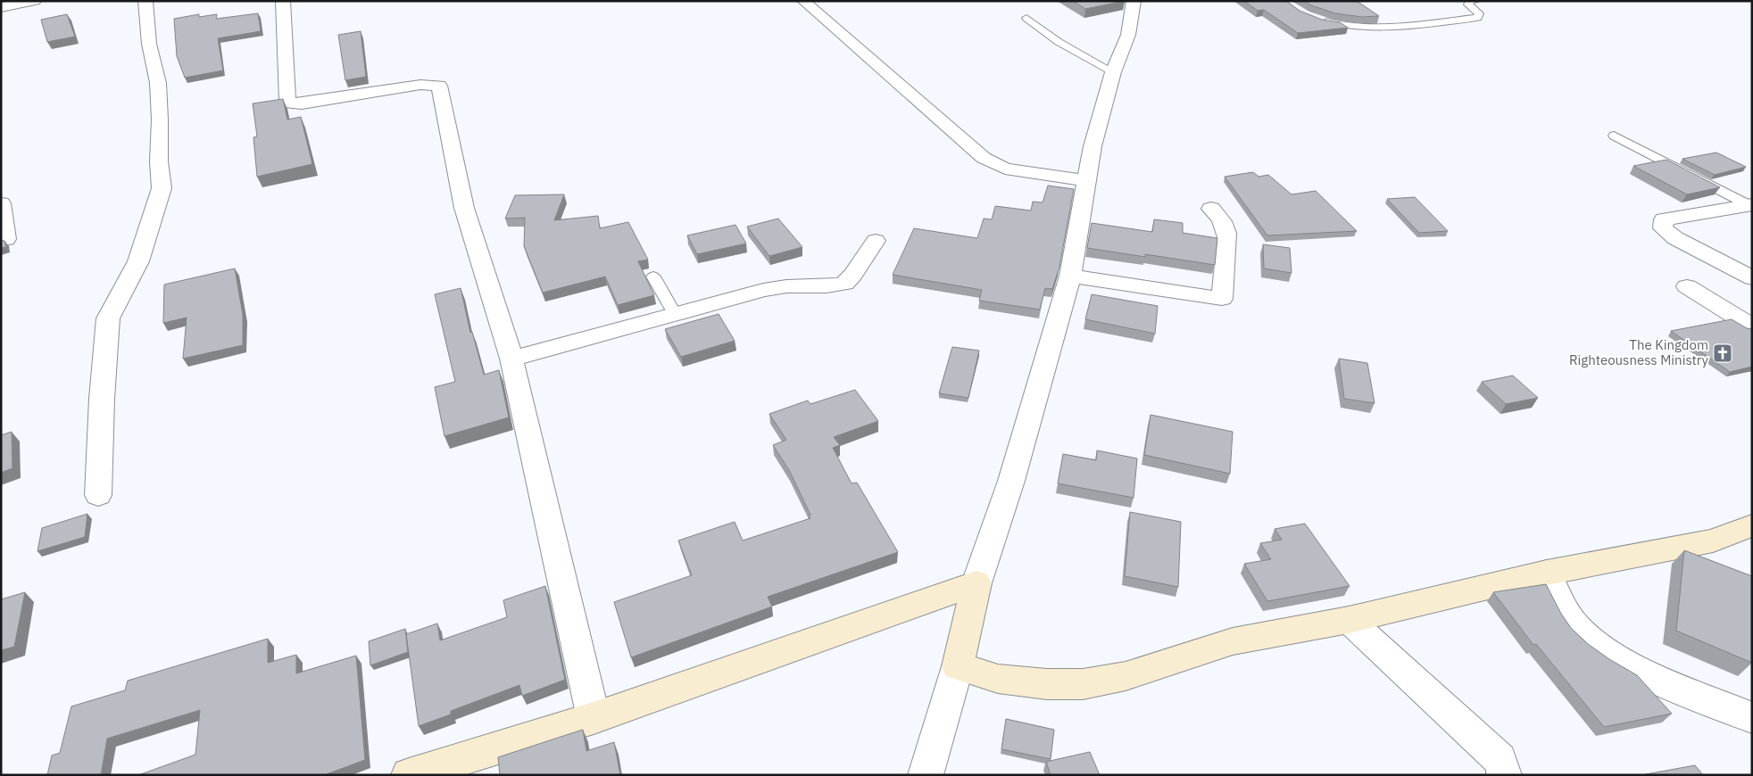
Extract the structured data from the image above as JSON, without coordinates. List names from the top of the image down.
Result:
{
  "places": {
    "church": ["The Kingdom Righteousness Ministry"]
  }
}
